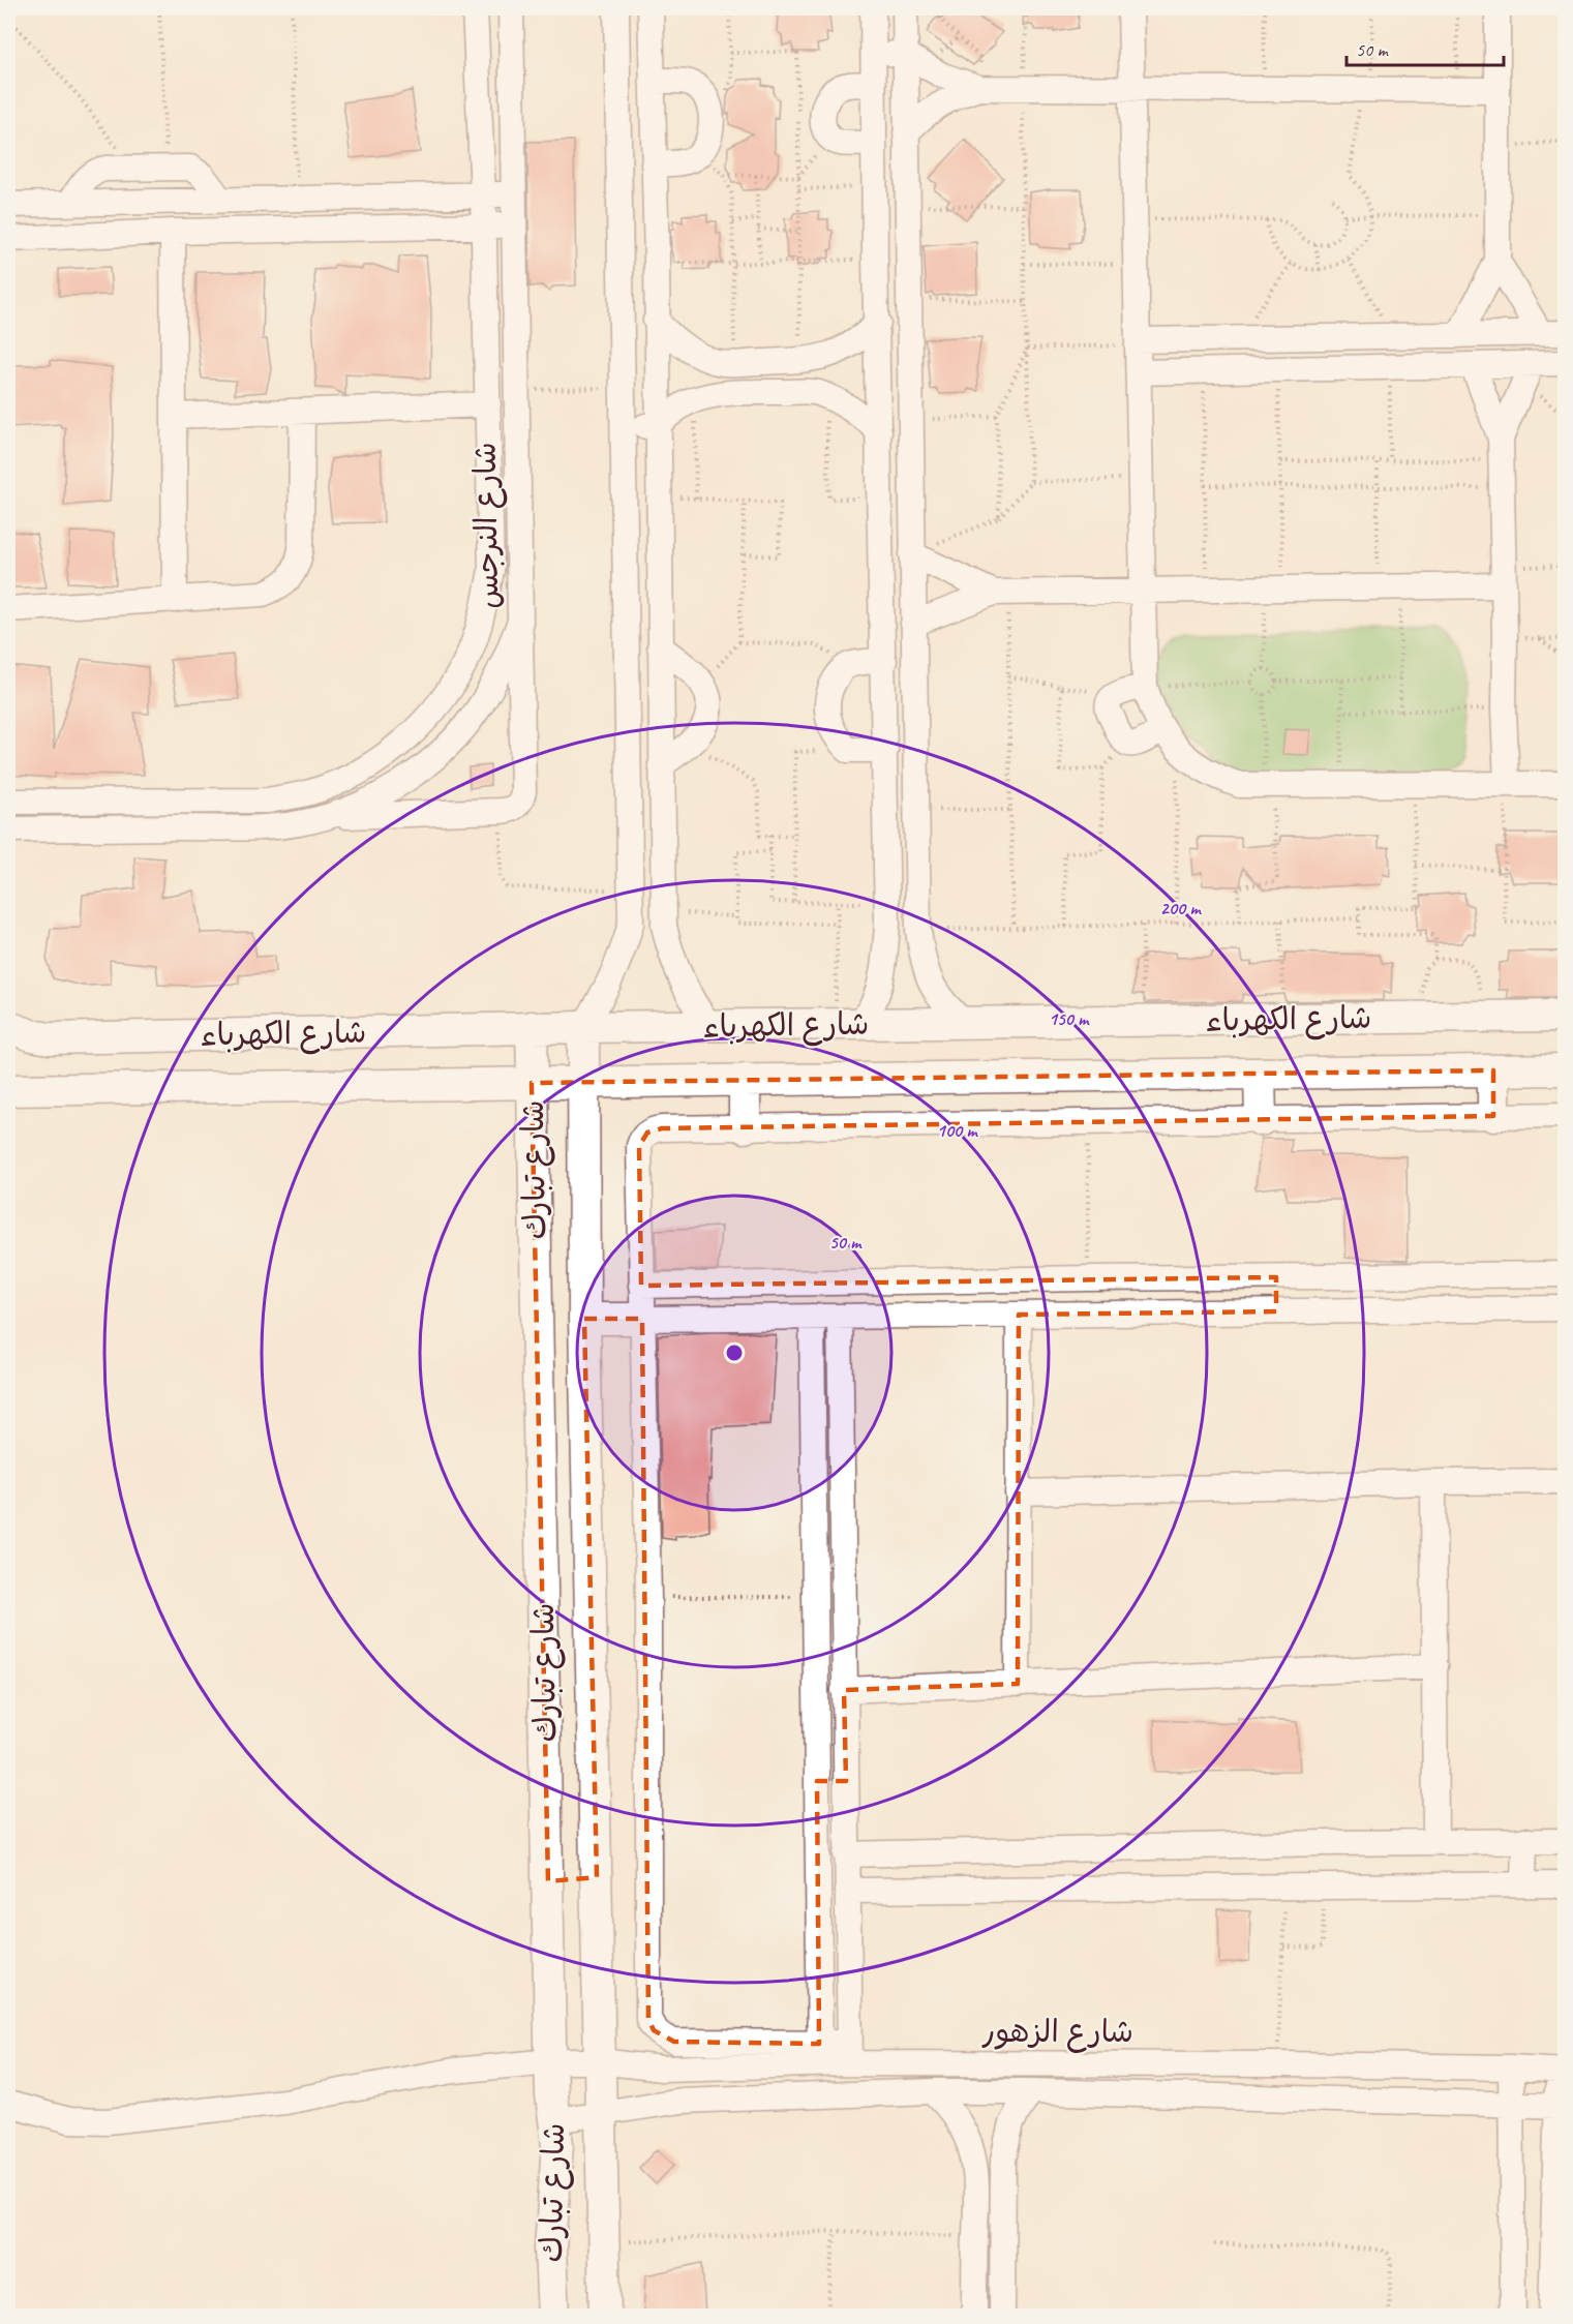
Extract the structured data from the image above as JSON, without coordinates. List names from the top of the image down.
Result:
{
  "streets": {
    "street": [
      "شارع النرجس",
      "شارع الكهرباء",
      "شارع تبارك",
      "شارع الزهور"
    ]
  },
  "crossings": [
    ["شارع الكهرباء", "شارع تبارك"],
    ["شارع تبارك", "شارع الزهور"]
  ],
  "scale_bar": "50 m",
  "rings": [
    "200 m",
    "150 m",
    "100 m",
    "50 m"
  ]
}
